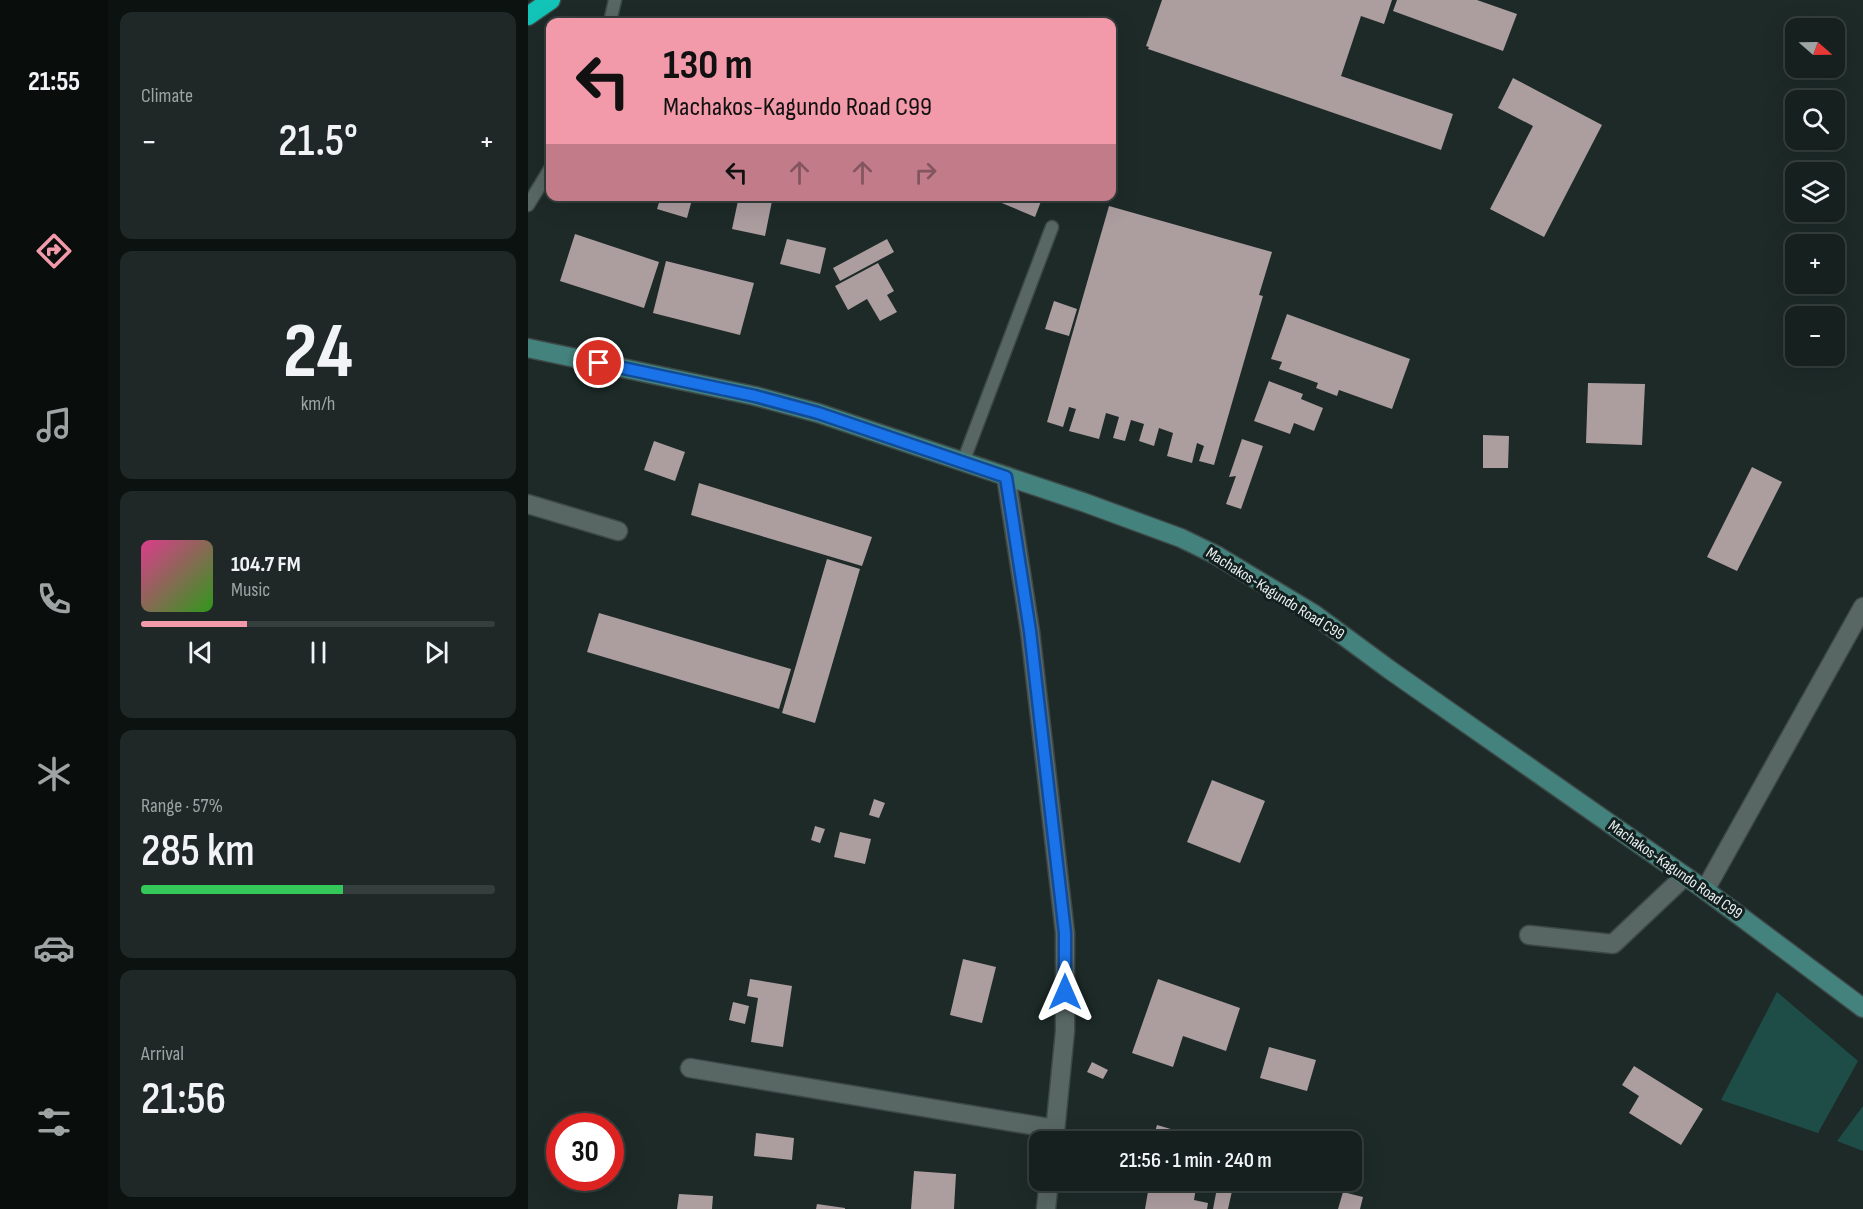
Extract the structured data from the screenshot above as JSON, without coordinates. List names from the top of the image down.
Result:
{
  "streets": {
    "main road": ["Machakos-Kagundo Road C99"]
  },
  "north": "right",
  "page": {
    "tabs": "21:55",
    "tile": [
      "Climate",
      ["24", "km/h"],
      ["Range · 57%", "285 km"],
      ["Arrival", "21:56"]
    ],
    "map_buttons": ["+", "−"],
    "turn": ["130 m", "Machakos-Kagundo Road C99"],
    "heat": ["−", "21.5°", "+"],
    "song": ["104.7 FM", "Music"],
    "limit": "30",
    "trip": "21:56 · 1 min · 240 m"
  }
}
